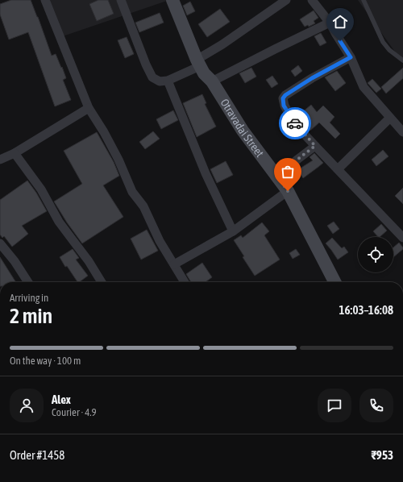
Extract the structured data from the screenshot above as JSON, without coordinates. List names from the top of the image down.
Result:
{
  "streets": {
    "street": ["Otravadai Street"]
  },
  "page": {
    "heading": ["2 min", "Arriving in", "16:03–16:08"],
    "panel": [
      "Alex",
      "Courier · 4.9",
      "Order #1458",
      "₹953"
    ],
    "bar": "On the way · 100 m"
  }
}
